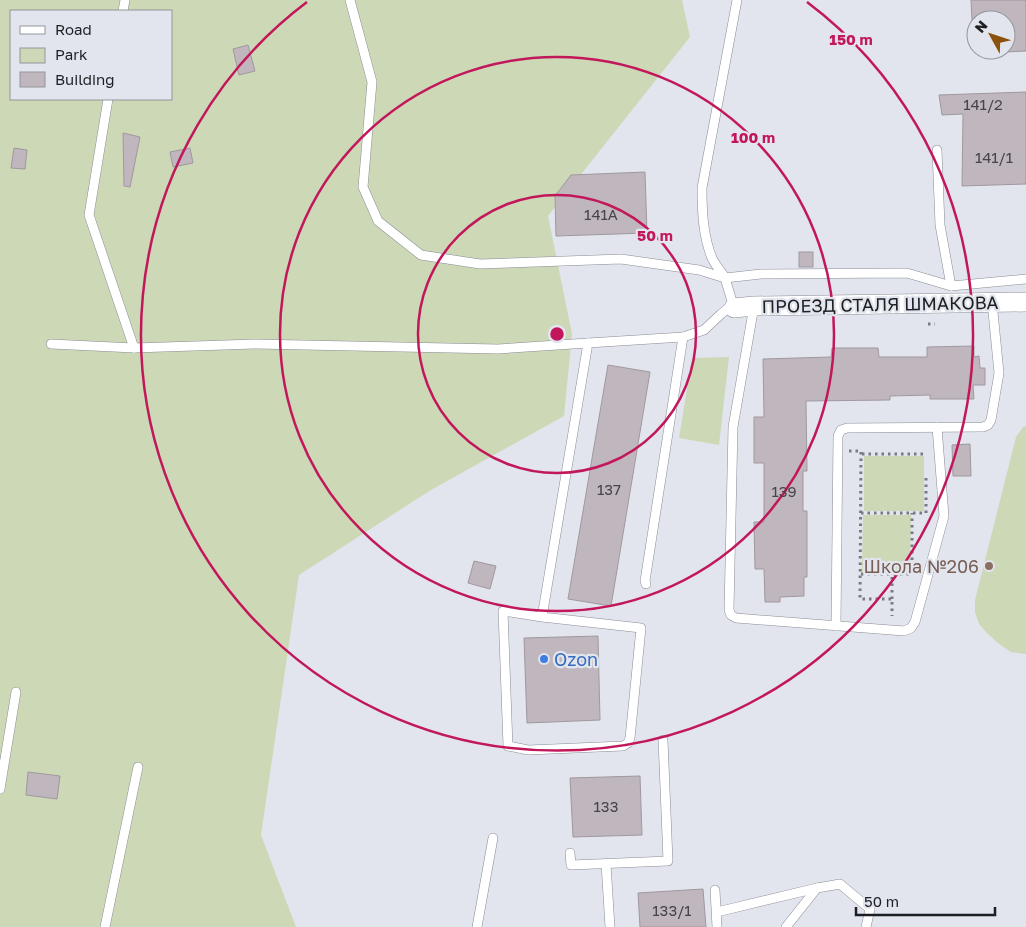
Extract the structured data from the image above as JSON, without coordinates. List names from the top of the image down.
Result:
{
  "streets": {
    "street": ["ПРОЕЗД СТАЛЯ ШМАКОВА"]
  },
  "places": ["Школа №206", "Ozon"],
  "house_numbers": [
    "141/2",
    "141/1",
    "141А",
    "137",
    "139",
    "133",
    "133/1"
  ],
  "legend": ["Road", "Park", "Building"],
  "scale_bar": "50 m",
  "north": "top left",
  "rings": ["150 m", "100 m", "50 m"]
}
